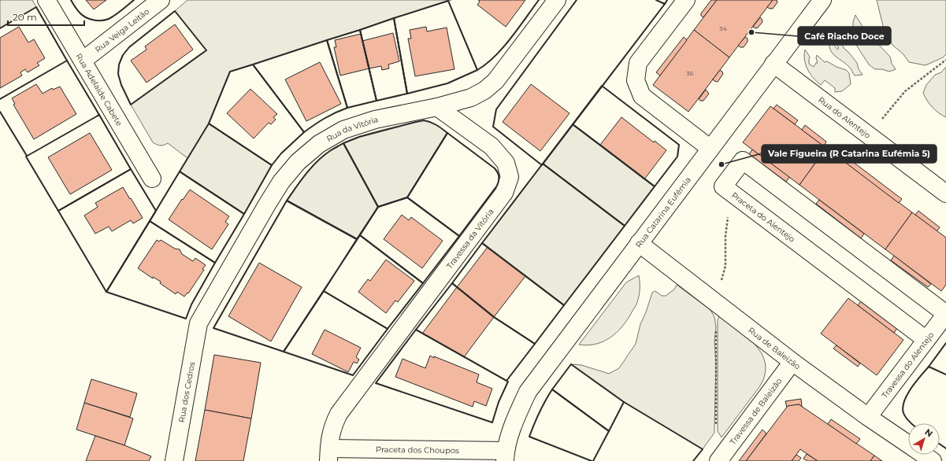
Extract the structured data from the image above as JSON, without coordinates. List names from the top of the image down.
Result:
{
  "streets": {
    "street": [
      "Rua Veiga Leitão",
      "Rua Adelaide Cabete",
      "Rua do Alentejo",
      "Rua da Vitória",
      "Rua Catarina Eufémia",
      "Praceta do Alentejo",
      "Travessa da Vitória",
      "Rua de Baleizão",
      "Travessa do Alentejo",
      "Rua dos Cedros",
      "Travessa de Baleizão",
      "Praceta dos Choupos"
    ]
  },
  "crossings": [
    ["Rua Veiga Leitão", "Rua Adelaide Cabete"],
    ["Rua do Alentejo", "Rua Catarina Eufémia"],
    ["Rua da Vitória", "Travessa da Vitória"],
    ["Rua da Vitória", "Rua dos Cedros"],
    ["Rua Catarina Eufémia", "Rua de Baleizão"],
    ["Rua Catarina Eufémia", "Praceta dos Choupos"],
    ["Praceta do Alentejo", "Travessa do Alentejo"],
    ["Travessa da Vitória", "Praceta dos Choupos"],
    ["Rua de Baleizão", "Travessa do Alentejo"],
    ["Rua de Baleizão", "Travessa de Baleizão"]
  ],
  "places": ["Café Riacho Doce", "Vale Figueira (R Catarina Eufémia 5)"],
  "house_numbers": ["34", "36"],
  "scale_bar": "20 m",
  "north": "top right"
}
